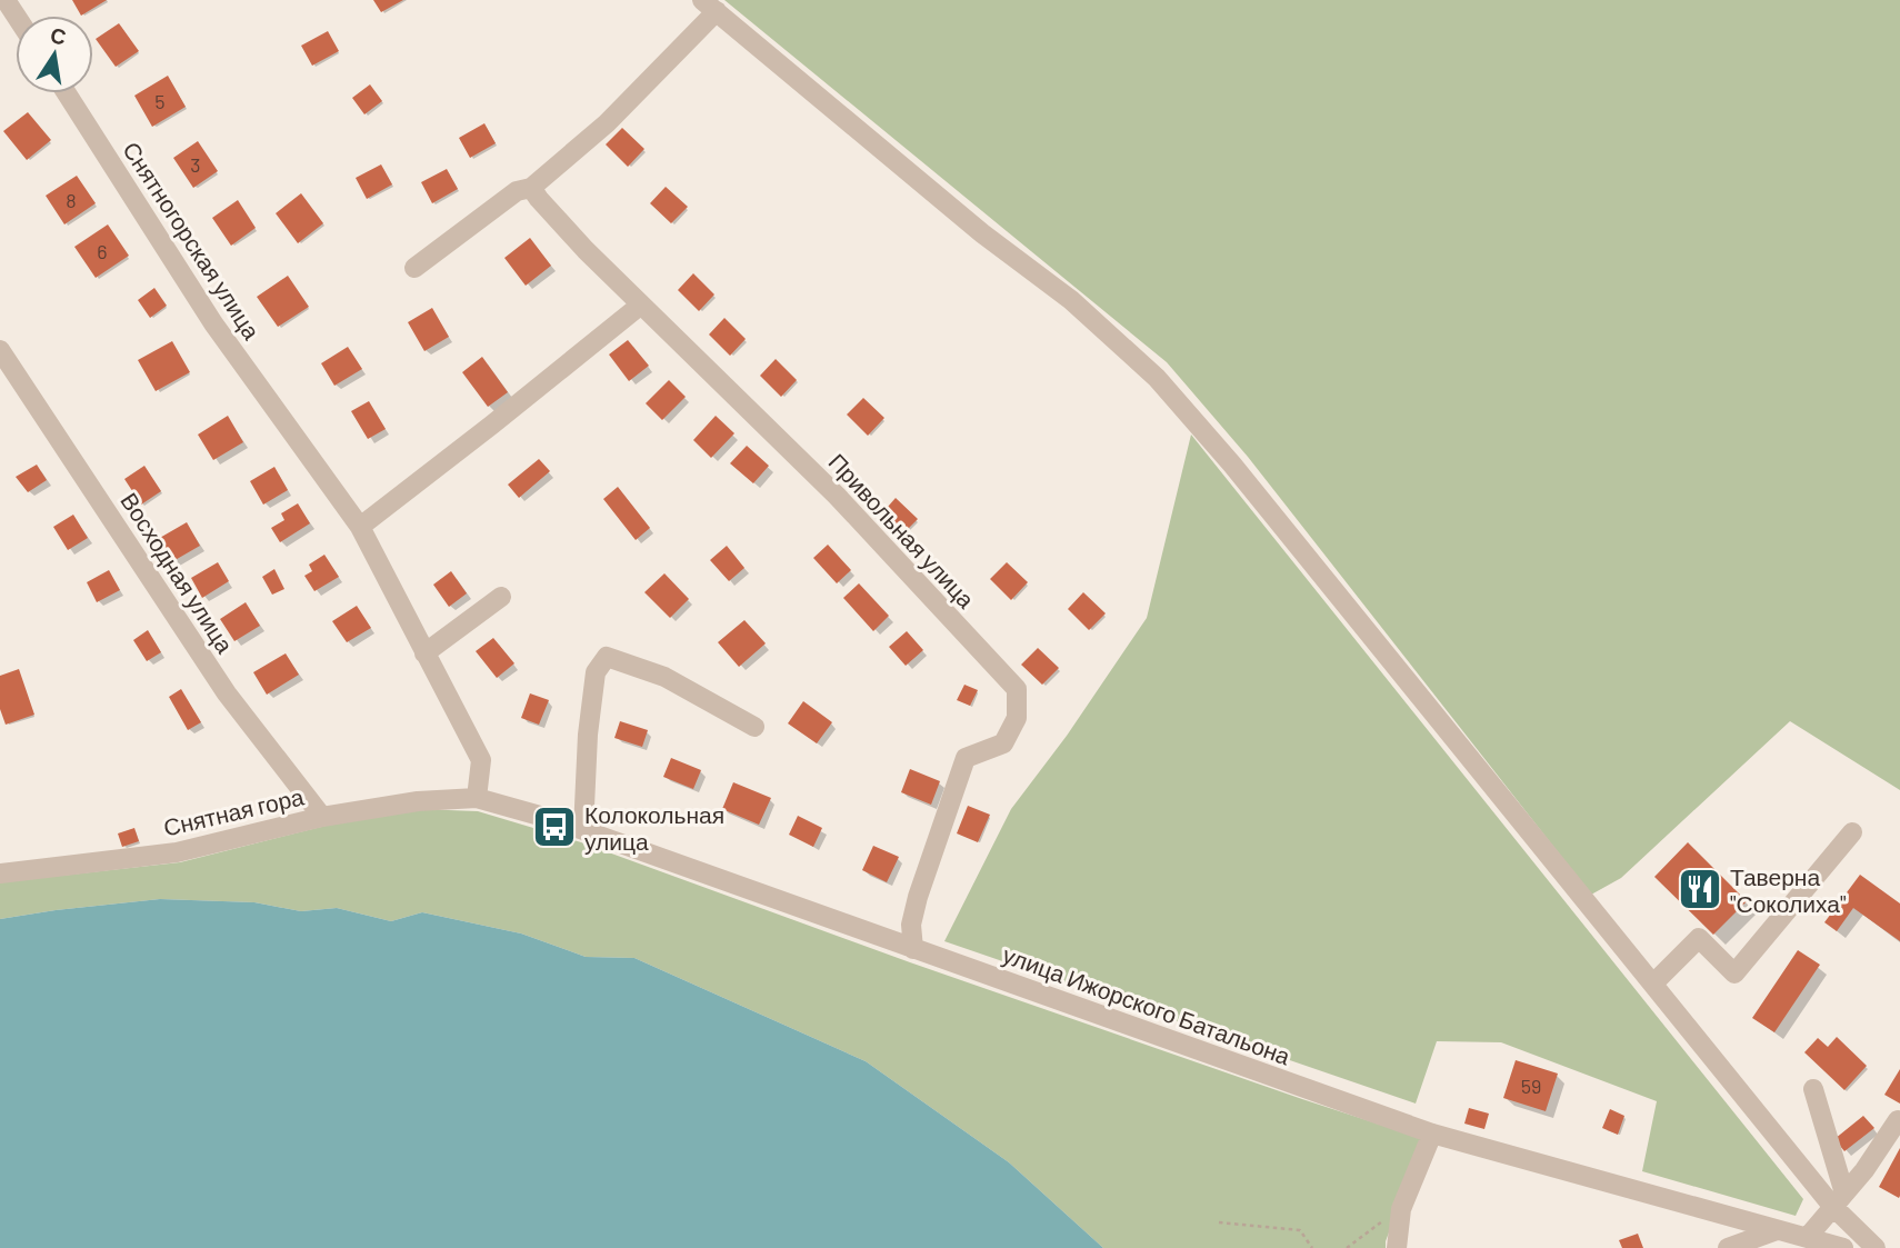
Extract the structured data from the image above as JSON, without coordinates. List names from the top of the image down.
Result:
{
  "streets": {
    "street": [
      "Снятногорская улица",
      "Привольная улица",
      "Восходная улица",
      "Снятная гора",
      "улица Ижорского Батальона"
    ]
  },
  "crossings": [
    ["Привольная улица", "улица Ижорского Батальона"],
    ["Восходная улица", "Снятная гора"],
    ["Снятная гора", "улица Ижорского Батальона"]
  ],
  "places": {
    "bus stop": ["Колокольная улица"],
    "restaurant": ["Таверна \"Соколиха\""]
  },
  "house_numbers": [
    "5",
    "3",
    "8",
    "6",
    "59"
  ],
  "north": "top"
}
